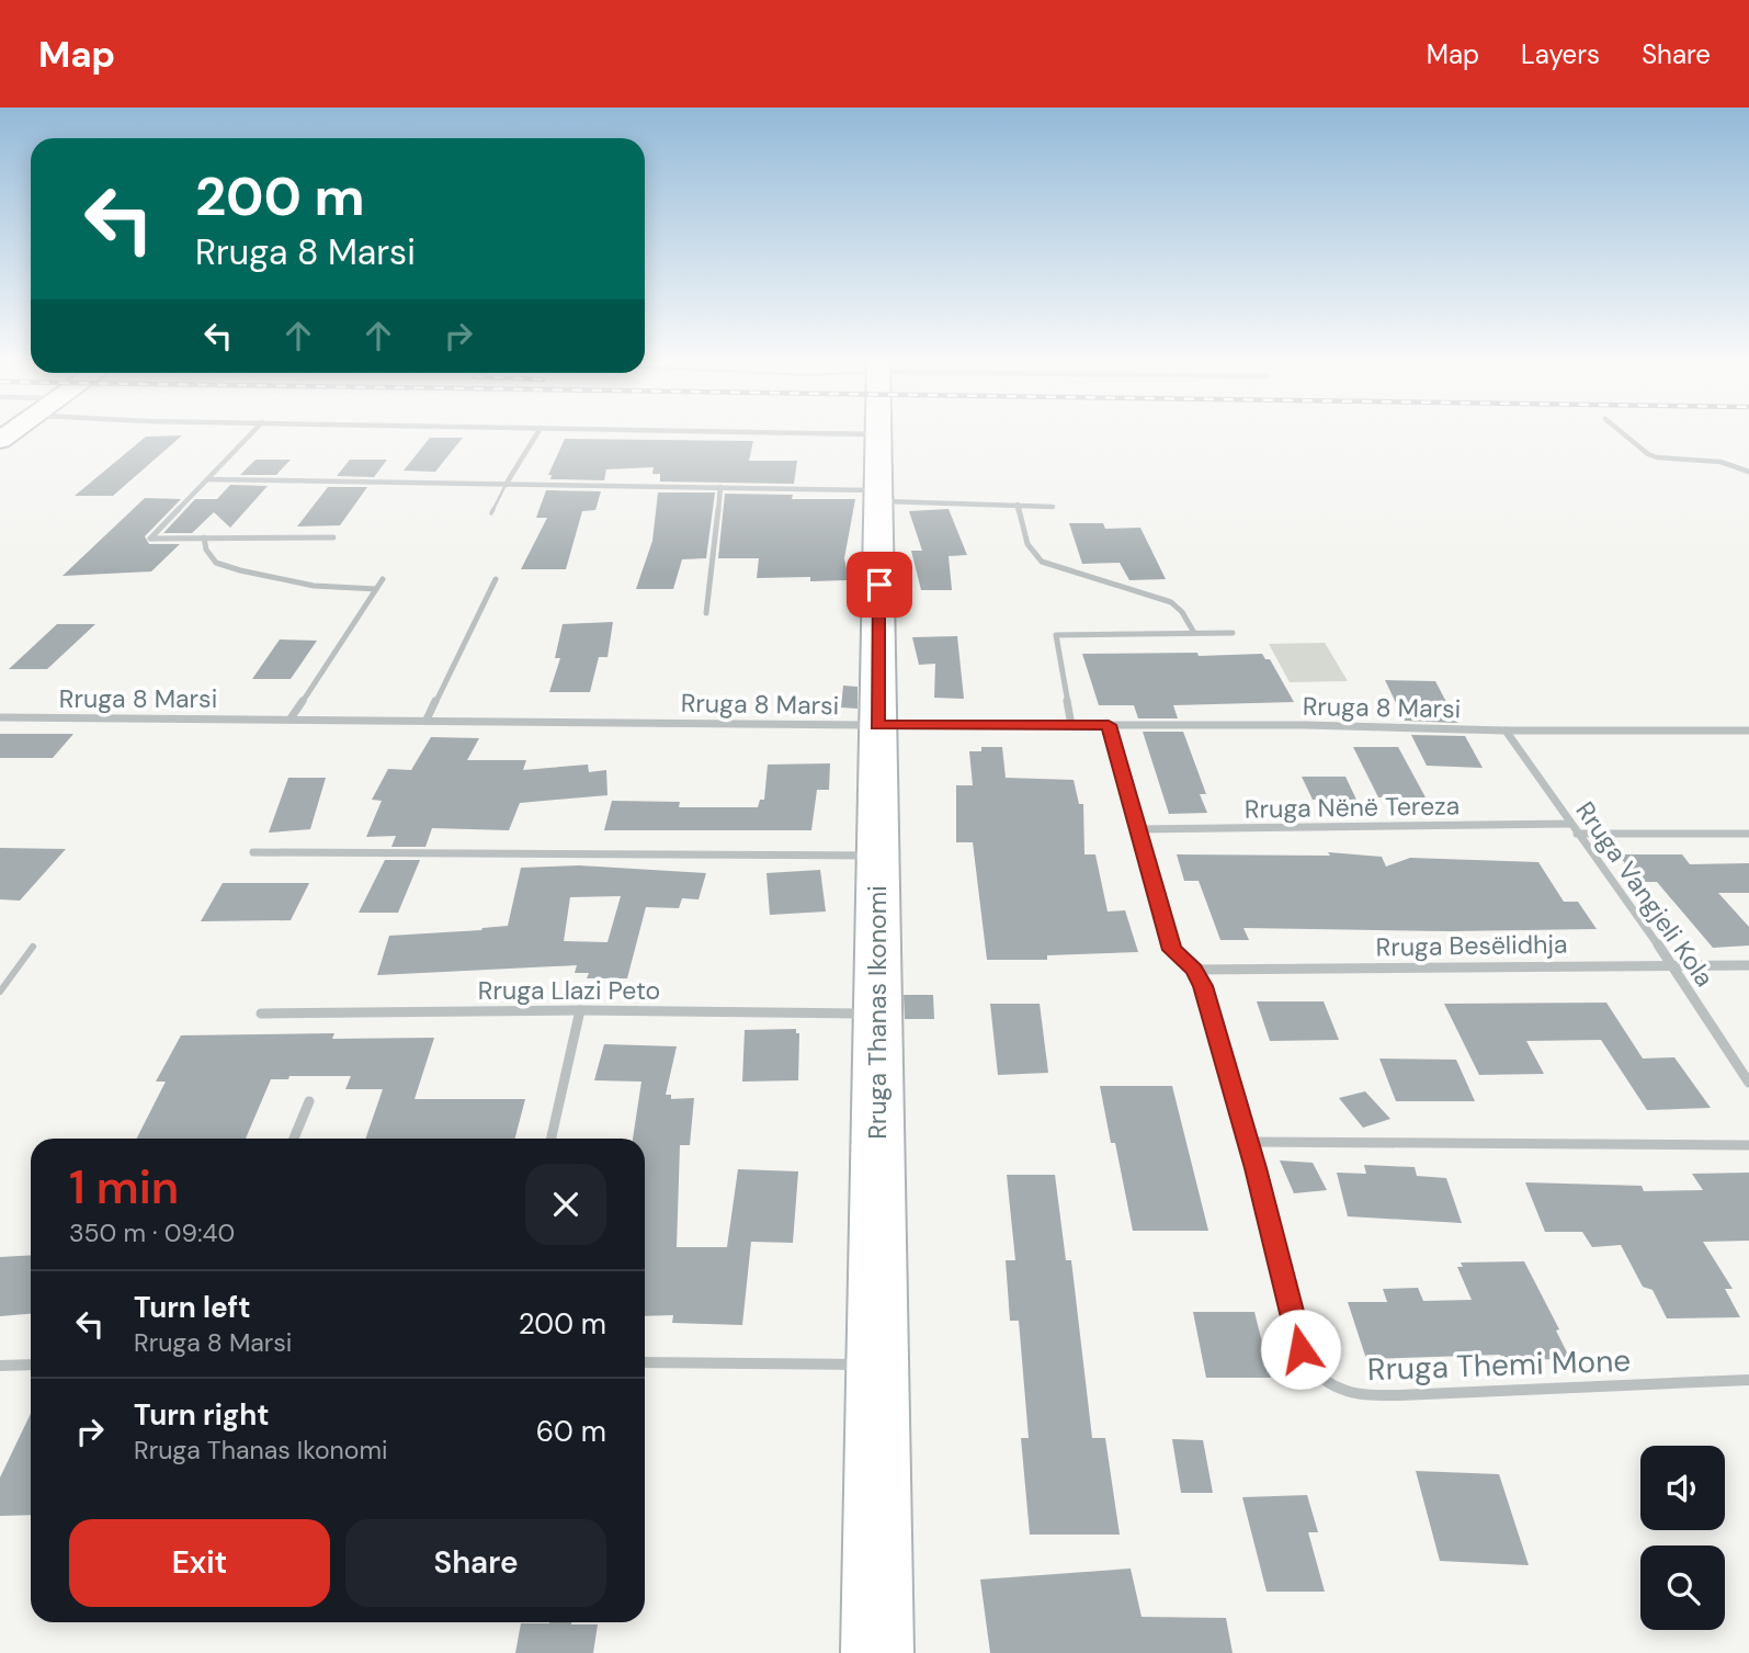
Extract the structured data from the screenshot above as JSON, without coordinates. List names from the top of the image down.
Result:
{
  "streets": {
    "street": [
      "Rruga 8 Marsi",
      "Rruga Nënë Tereza",
      "Rruga Vangjeli Kola",
      "Rruga Besëlidhja",
      "Rruga Llazi Peto",
      "Rruga Thanas Ikonomi",
      "Rruga Themi Mone"
    ]
  },
  "crossings": [
    ["Rruga 8 Marsi", "Rruga Vangjeli Kola"],
    ["Rruga 8 Marsi", "Rruga Thanas Ikonomi"],
    ["Rruga 8 Marsi", "Rruga Themi Mone"],
    ["Rruga Nënë Tereza", "Rruga Vangjeli Kola"],
    ["Rruga Nënë Tereza", "Rruga Themi Mone"],
    ["Rruga Vangjeli Kola", "Rruga Besëlidhja"],
    ["Rruga Besëlidhja", "Rruga Themi Mone"],
    ["Rruga Llazi Peto", "Rruga Thanas Ikonomi"]
  ],
  "page": {
    "header": "Map",
    "nav": ["Map", "Layers", "Share"],
    "turn": ["200 m", "Rruga 8 Marsi"],
    "heading": ["1 min", "350 m · 09:40"],
    "list": [
      {
        "name": "Turn left",
        "note": "Rruga 8 Marsi",
        "value": "200 m"
      },
      {
        "name": "Turn right",
        "note": "Rruga Thanas Ikonomi",
        "value": "60 m"
      }
    ],
    "buttons": ["Exit", "Share"]
  }
}
